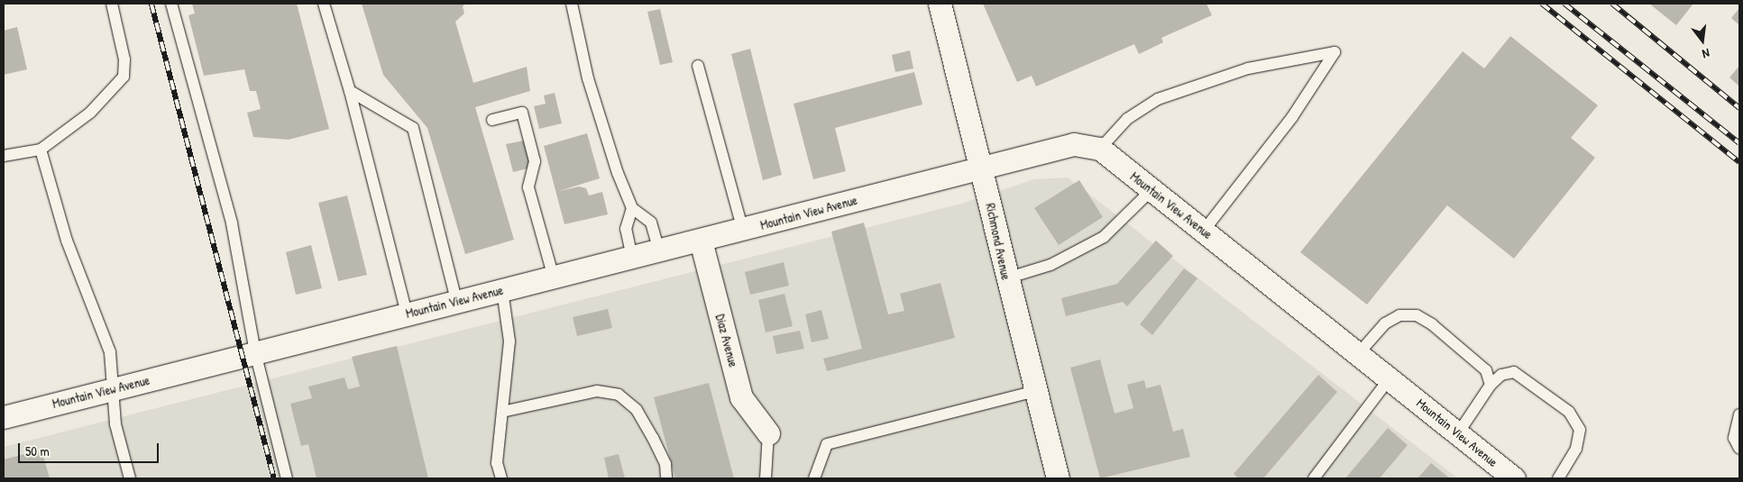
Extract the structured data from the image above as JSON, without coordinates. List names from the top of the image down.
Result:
{
  "streets": {
    "street": ["Mountain View Avenue", "Richmond Avenue", "Diaz Avenue"]
  },
  "crossings": [
    ["Mountain View Avenue", "Richmond Avenue"],
    ["Mountain View Avenue", "Diaz Avenue"]
  ],
  "scale_bar": "50 m",
  "north": "bottom"
}
